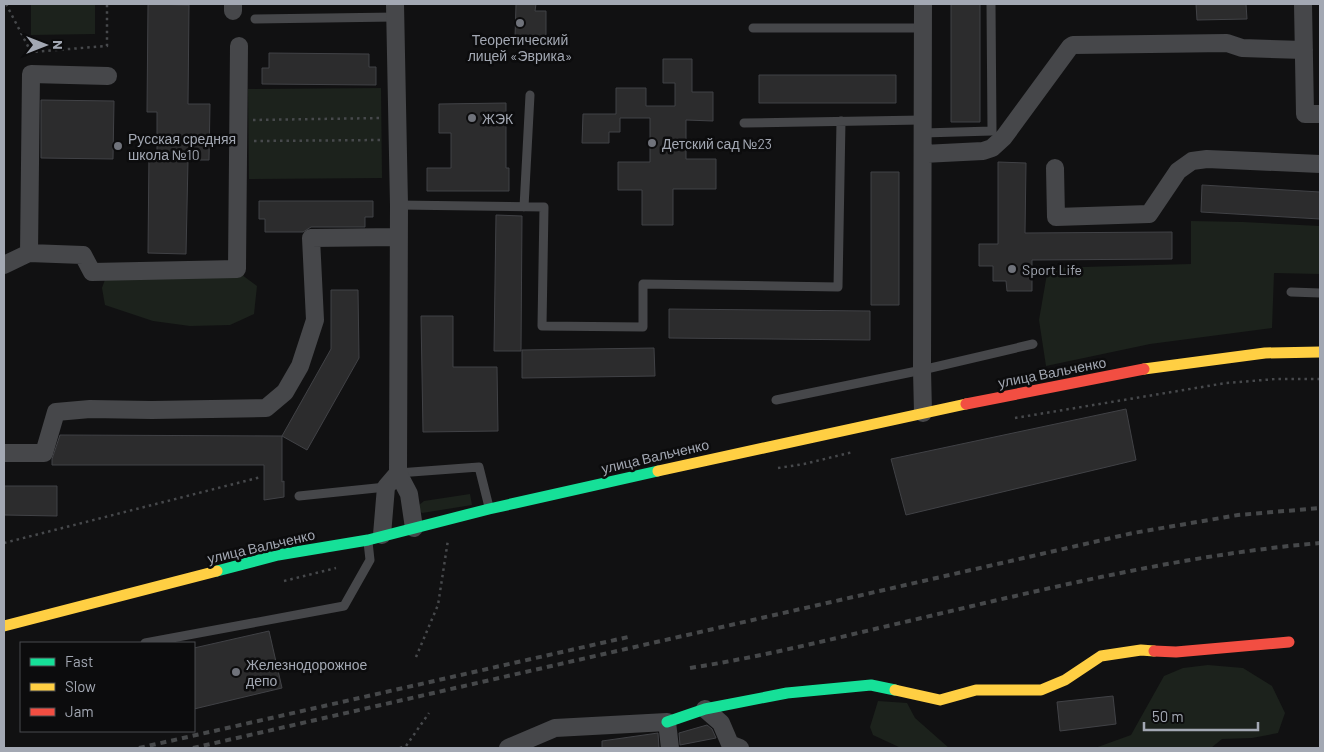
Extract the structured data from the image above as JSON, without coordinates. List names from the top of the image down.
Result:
{
  "streets": {
    "main road": ["улица Вальченко"]
  },
  "places": [
    "Теоретический лицей «Эврика»",
    "ЖЭК",
    "Детский сад №23",
    "Русская средняя школа №10",
    "Sport Life",
    "Железнодорожное депо"
  ],
  "legend": ["Fast", "Slow", "Jam"],
  "scale_bar": "50 m",
  "north": "right"
}
